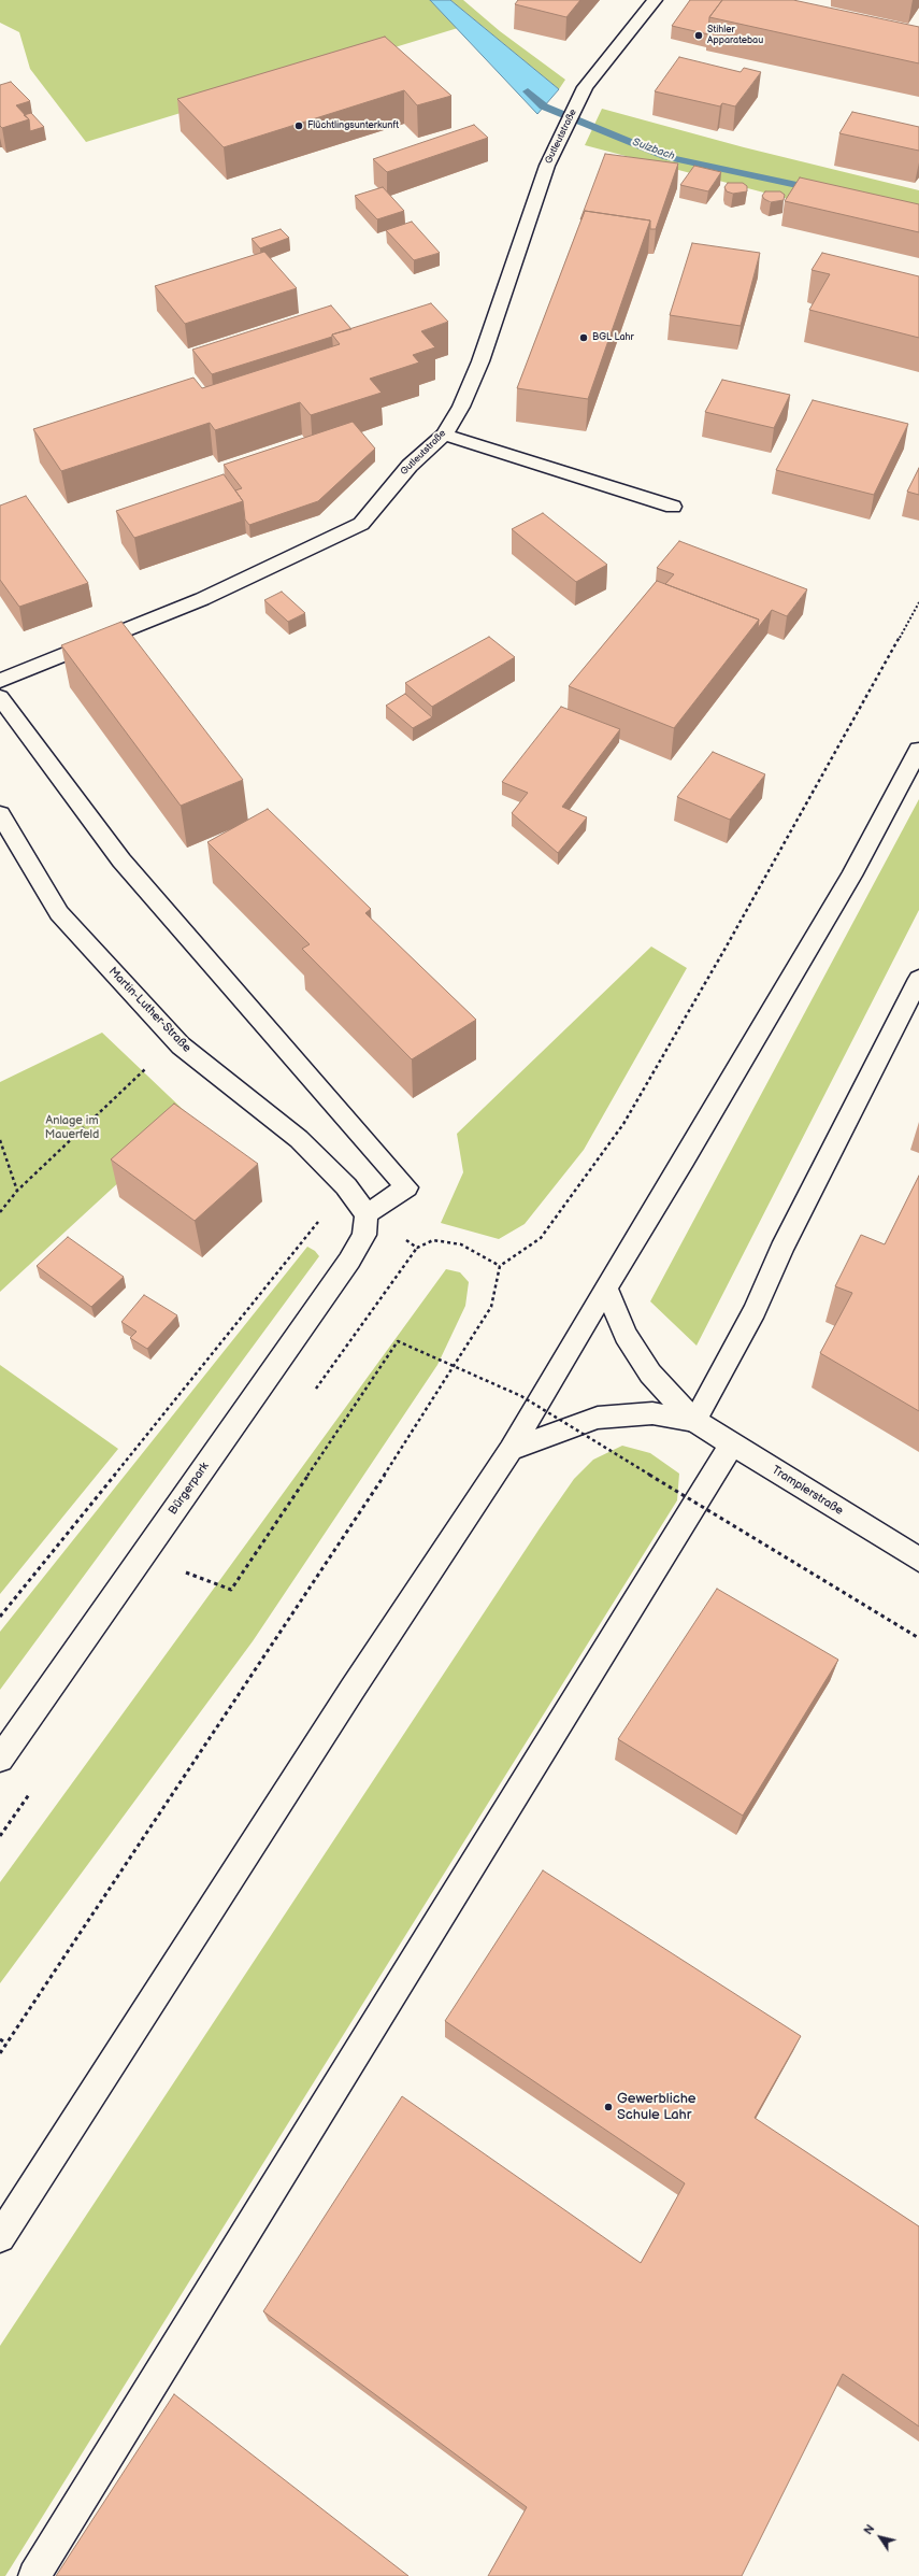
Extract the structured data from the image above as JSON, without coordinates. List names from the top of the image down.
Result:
{
  "streets": {
    "street": [
      "Gutleutstraße",
      "Martin-Luther-Straße",
      "Bürgerpark",
      "Tramplerstraße"
    ]
  },
  "crossings": [
    ["Martin-Luther-Straße", "Bürgerpark"]
  ],
  "water": ["Sulzbach"],
  "parks": ["Anlage im Mauerfeld"],
  "places": [
    "Stihler Apparatebau",
    "Flüchtlingsunterkunft",
    "BGL Lahr",
    "Gewerbliche Schule Lahr"
  ],
  "north": "top left"
}
